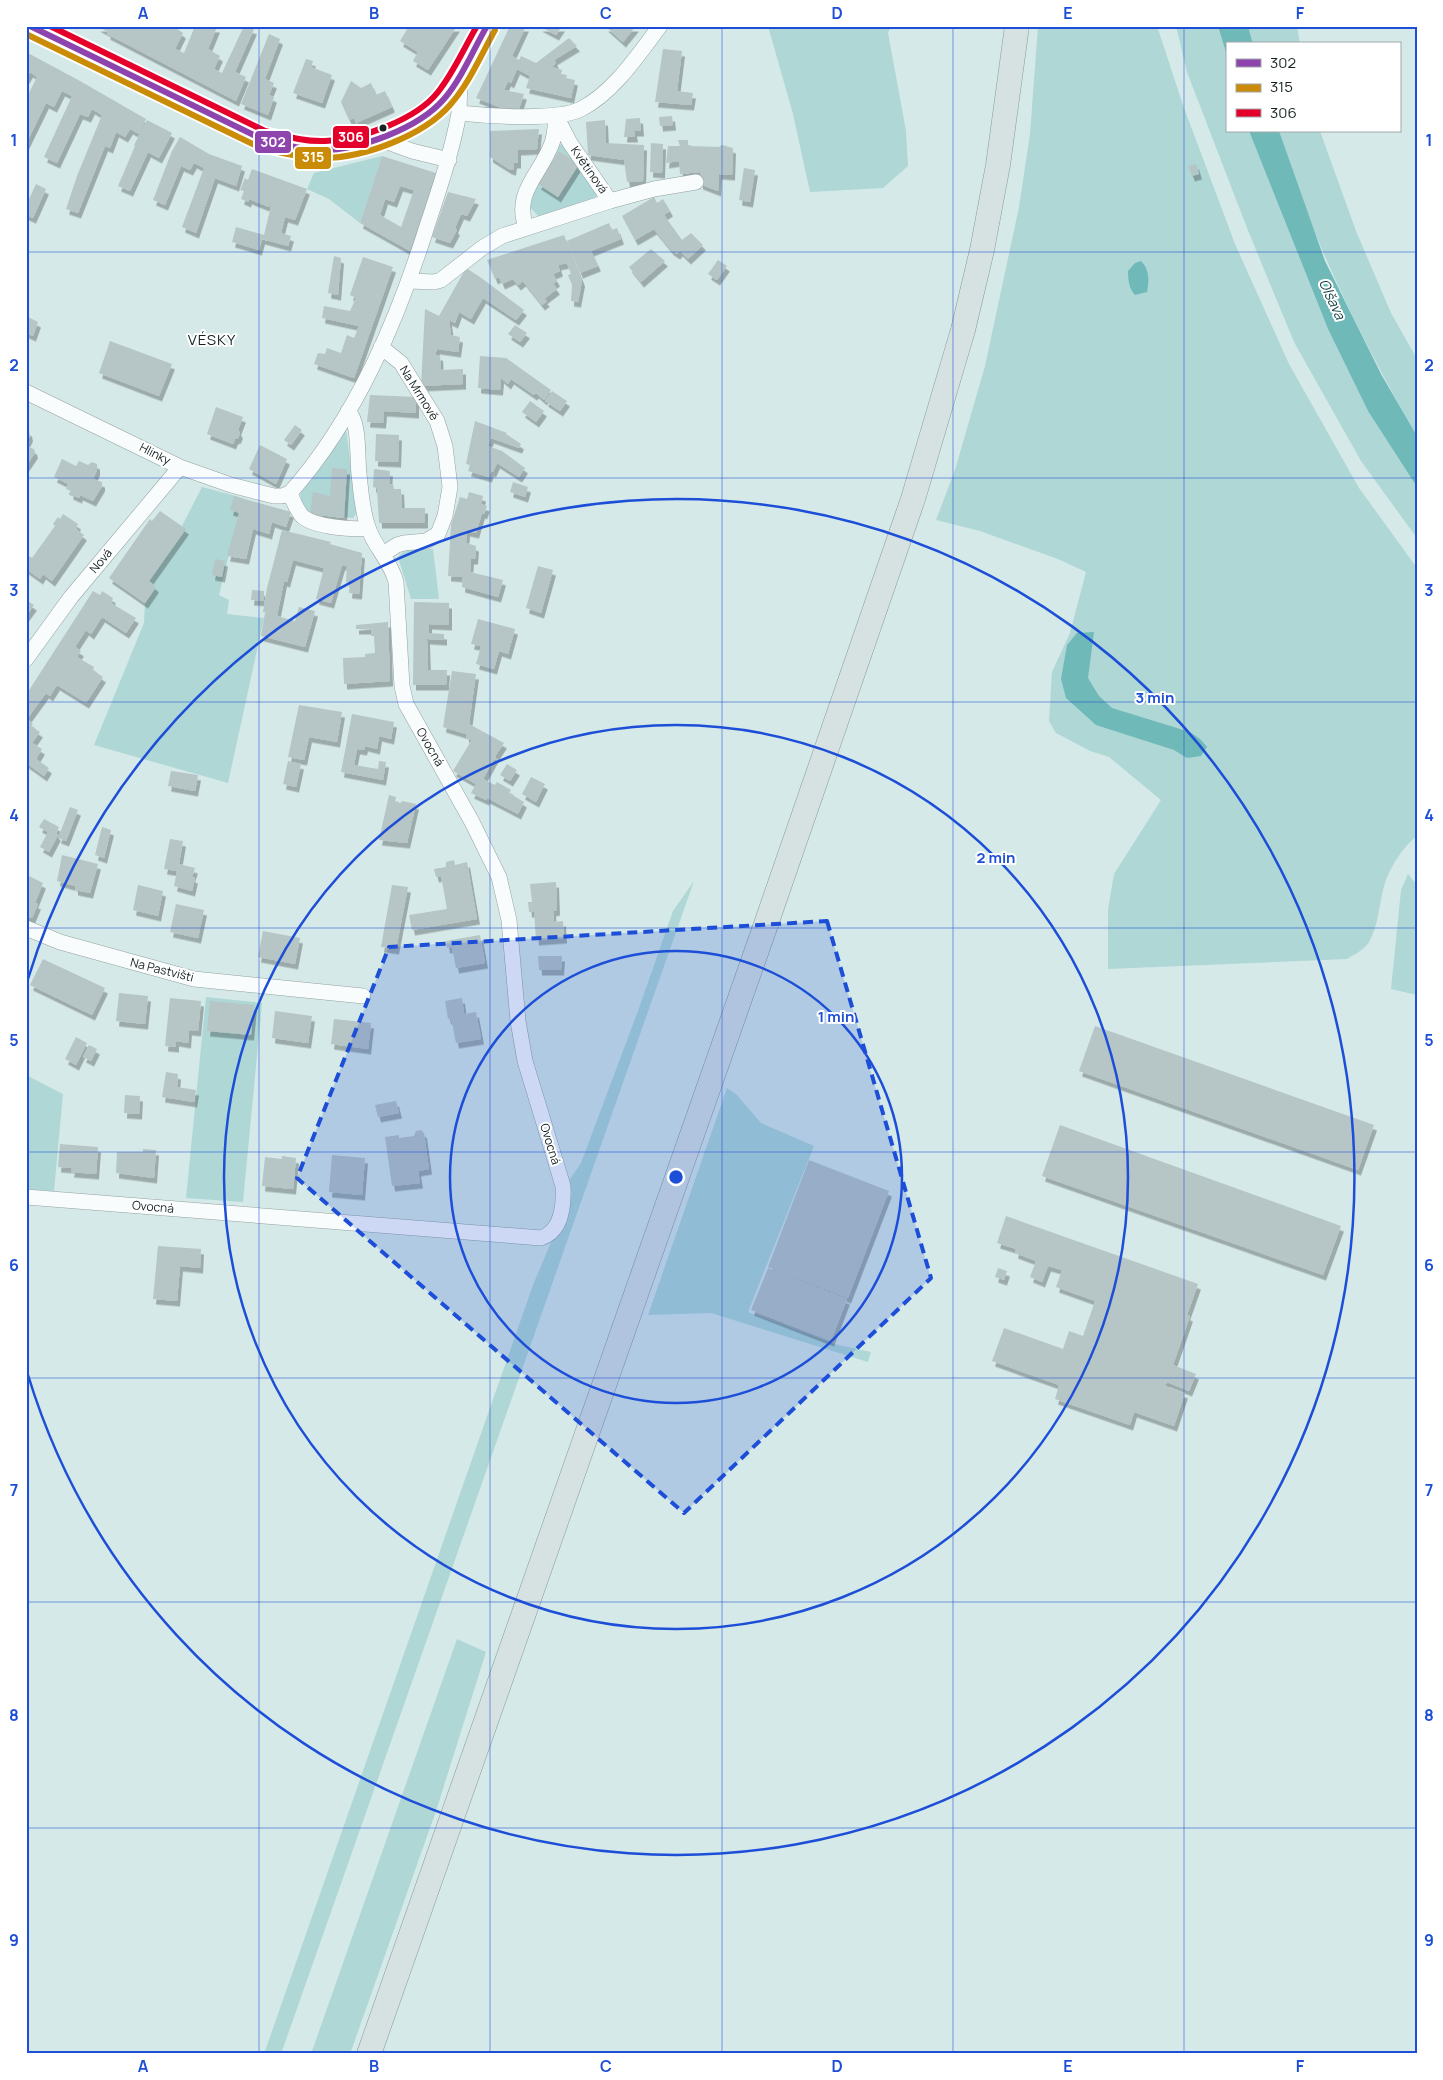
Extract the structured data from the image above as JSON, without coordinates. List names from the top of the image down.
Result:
{
  "streets": {
    "street": [
      "Květinová",
      "Na Mrmově",
      "Hlinky",
      "Nová",
      "Ovocná",
      "Na Pastvišti"
    ]
  },
  "crossings": [
    ["Na Mrmově", "Ovocná"],
    ["Hlinky", "Nová"]
  ],
  "districts": ["VÉSKY"],
  "water": ["Olšava"],
  "lines": ["transit line 302", "transit line 306", "transit line 315"],
  "legend": ["302", "315", "306"],
  "grid": {
    "columns": [
      "A",
      "B",
      "C",
      "D",
      "E",
      "F"
    ],
    "rows": [
      "1",
      "2",
      "3",
      "4",
      "5",
      "6",
      "7",
      "8",
      "9"
    ]
  },
  "rings": ["3 min", "2 min", "1 min"]
}
